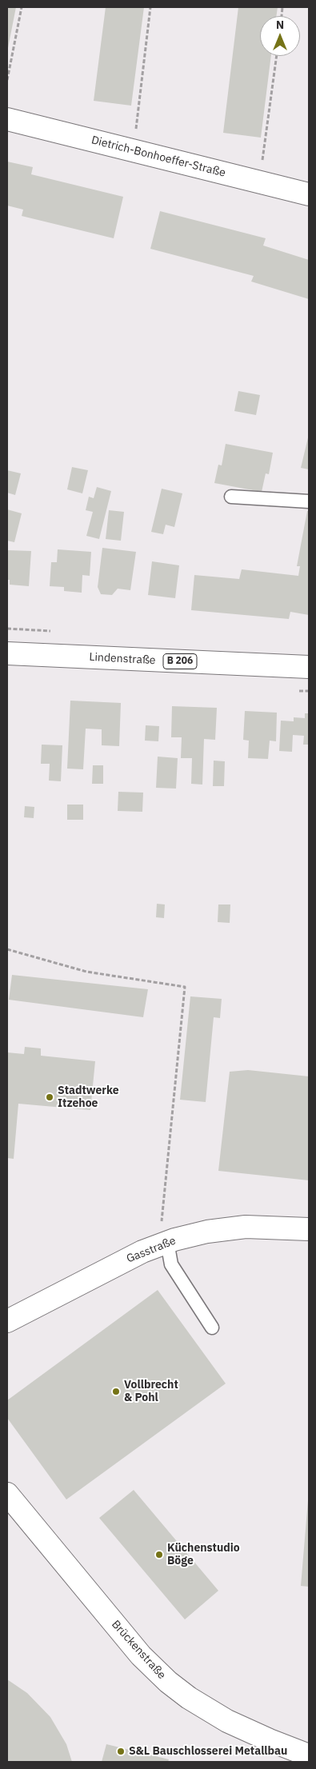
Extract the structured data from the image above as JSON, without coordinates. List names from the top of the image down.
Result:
{
  "streets": {
    "street": [
      "Dietrich-Bonhoeffer-Straße",
      "Lindenstraße",
      "B 206",
      "Gasstraße",
      "Brückenstraße"
    ]
  },
  "places": [
    "Stadtwerke Itzehoe",
    "Vollbrecht & Pohl",
    "Küchenstudio Böge",
    "S&L Bauschlosserei Metallbau"
  ],
  "north": "top"
}
